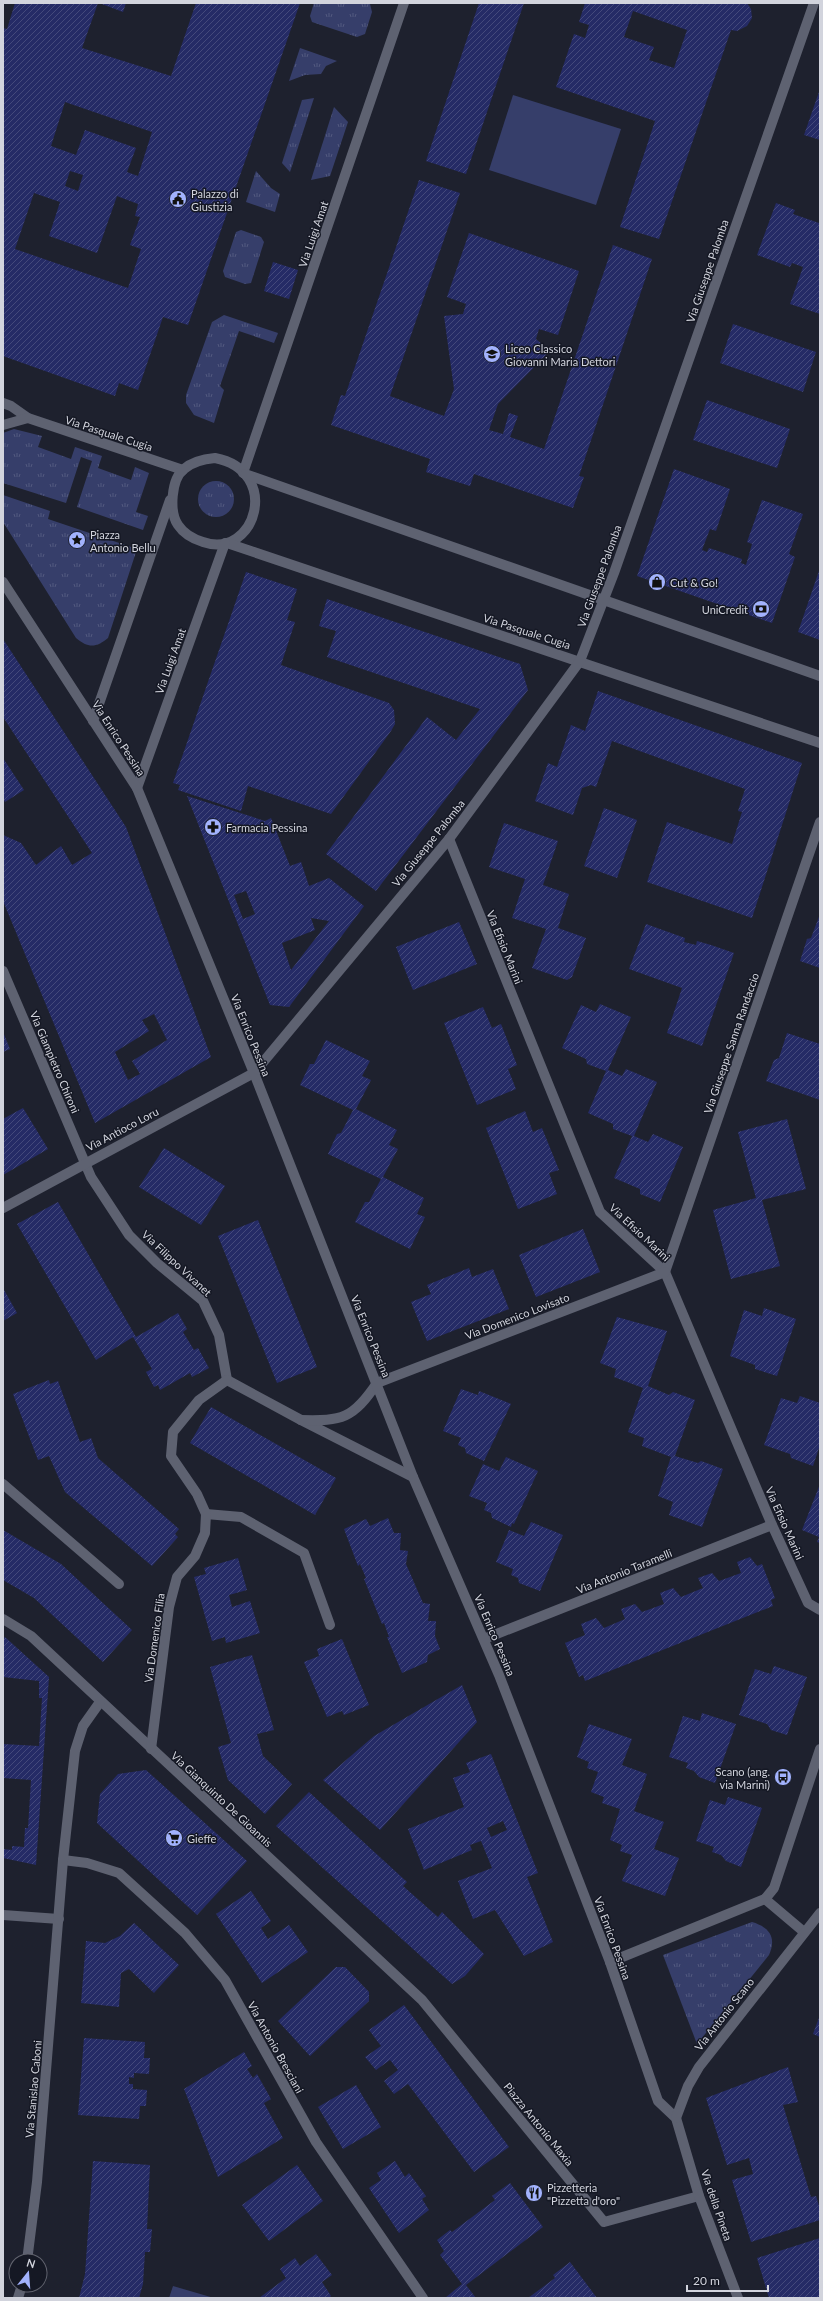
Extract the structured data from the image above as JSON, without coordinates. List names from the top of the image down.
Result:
{
  "streets": {
    "street": [
      "Via Luigi Amat",
      "Via Giuseppe Palomba",
      "Via Pasquale Cugia",
      "Via Enrico Pessina",
      "Via Efisio Marini",
      "Via Giuseppe Sanna Randaccio",
      "Via Giampietro Chironi",
      "Via Antioco Loru",
      "Via Filippo Vivanet",
      "Via Domenico Lovisato",
      "Via Antonio Taramelli",
      "Via Domenico Filia",
      "Via Gianquinto De Gioannis",
      "Via Antonio Scano",
      "Via Antonio Bresciani",
      "Via Stanislao Caboni",
      "Piazza Antonio Maxia",
      "Via della Pineta"
    ]
  },
  "crossings": [
    ["Via Luigi Amat", "Via Pasquale Cugia"],
    ["Via Luigi Amat", "Via Enrico Pessina"],
    ["Via Giuseppe Palomba", "Via Pasquale Cugia"],
    ["Via Giuseppe Palomba", "Via Enrico Pessina"],
    ["Via Giuseppe Palomba", "Via Efisio Marini"],
    ["Via Giuseppe Palomba", "Via Antioco Loru"],
    ["Via Enrico Pessina", "Via Antioco Loru"],
    ["Via Enrico Pessina", "Via Domenico Lovisato"],
    ["Via Enrico Pessina", "Via Antonio Taramelli"],
    ["Via Enrico Pessina", "Via Antonio Scano"],
    ["Via Enrico Pessina", "Via della Pineta"],
    ["Via Efisio Marini", "Via Giuseppe Sanna Randaccio"],
    ["Via Efisio Marini", "Via Domenico Lovisato"],
    ["Via Efisio Marini", "Via Antonio Taramelli"],
    ["Via Giuseppe Sanna Randaccio", "Via Domenico Lovisato"],
    ["Via Giampietro Chironi", "Via Antioco Loru"],
    ["Via Giampietro Chironi", "Via Filippo Vivanet"],
    ["Via Antioco Loru", "Via Filippo Vivanet"],
    ["Via Filippo Vivanet", "Via Domenico Filia"],
    ["Via Domenico Filia", "Via Gianquinto De Gioannis"],
    ["Via Gianquinto De Gioannis", "Via Stanislao Caboni"],
    ["Via Gianquinto De Gioannis", "Piazza Antonio Maxia"],
    ["Via Antonio Scano", "Via della Pineta"],
    ["Via Antonio Bresciani", "Via Stanislao Caboni"],
    ["Piazza Antonio Maxia", "Via della Pineta"]
  ],
  "places": {
    "public building": ["Palazzo di Giustizia"],
    "school or university": ["Liceo Classico Giovanni Maria Dettori"],
    "place": ["Piazza Antonio Bellu"],
    "shop": ["Cut & Go!"],
    "bank": ["UniCredit"],
    "pharmacy": ["Farmacia Pessina"],
    "bus stop": ["Scano (ang. via Marini)"],
    "supermarket": ["Gieffe"],
    "restaurant": ["Pizzetteria \"Pizzetta d'oro\""]
  },
  "scale_bar": "20 m",
  "north": "top"
}
